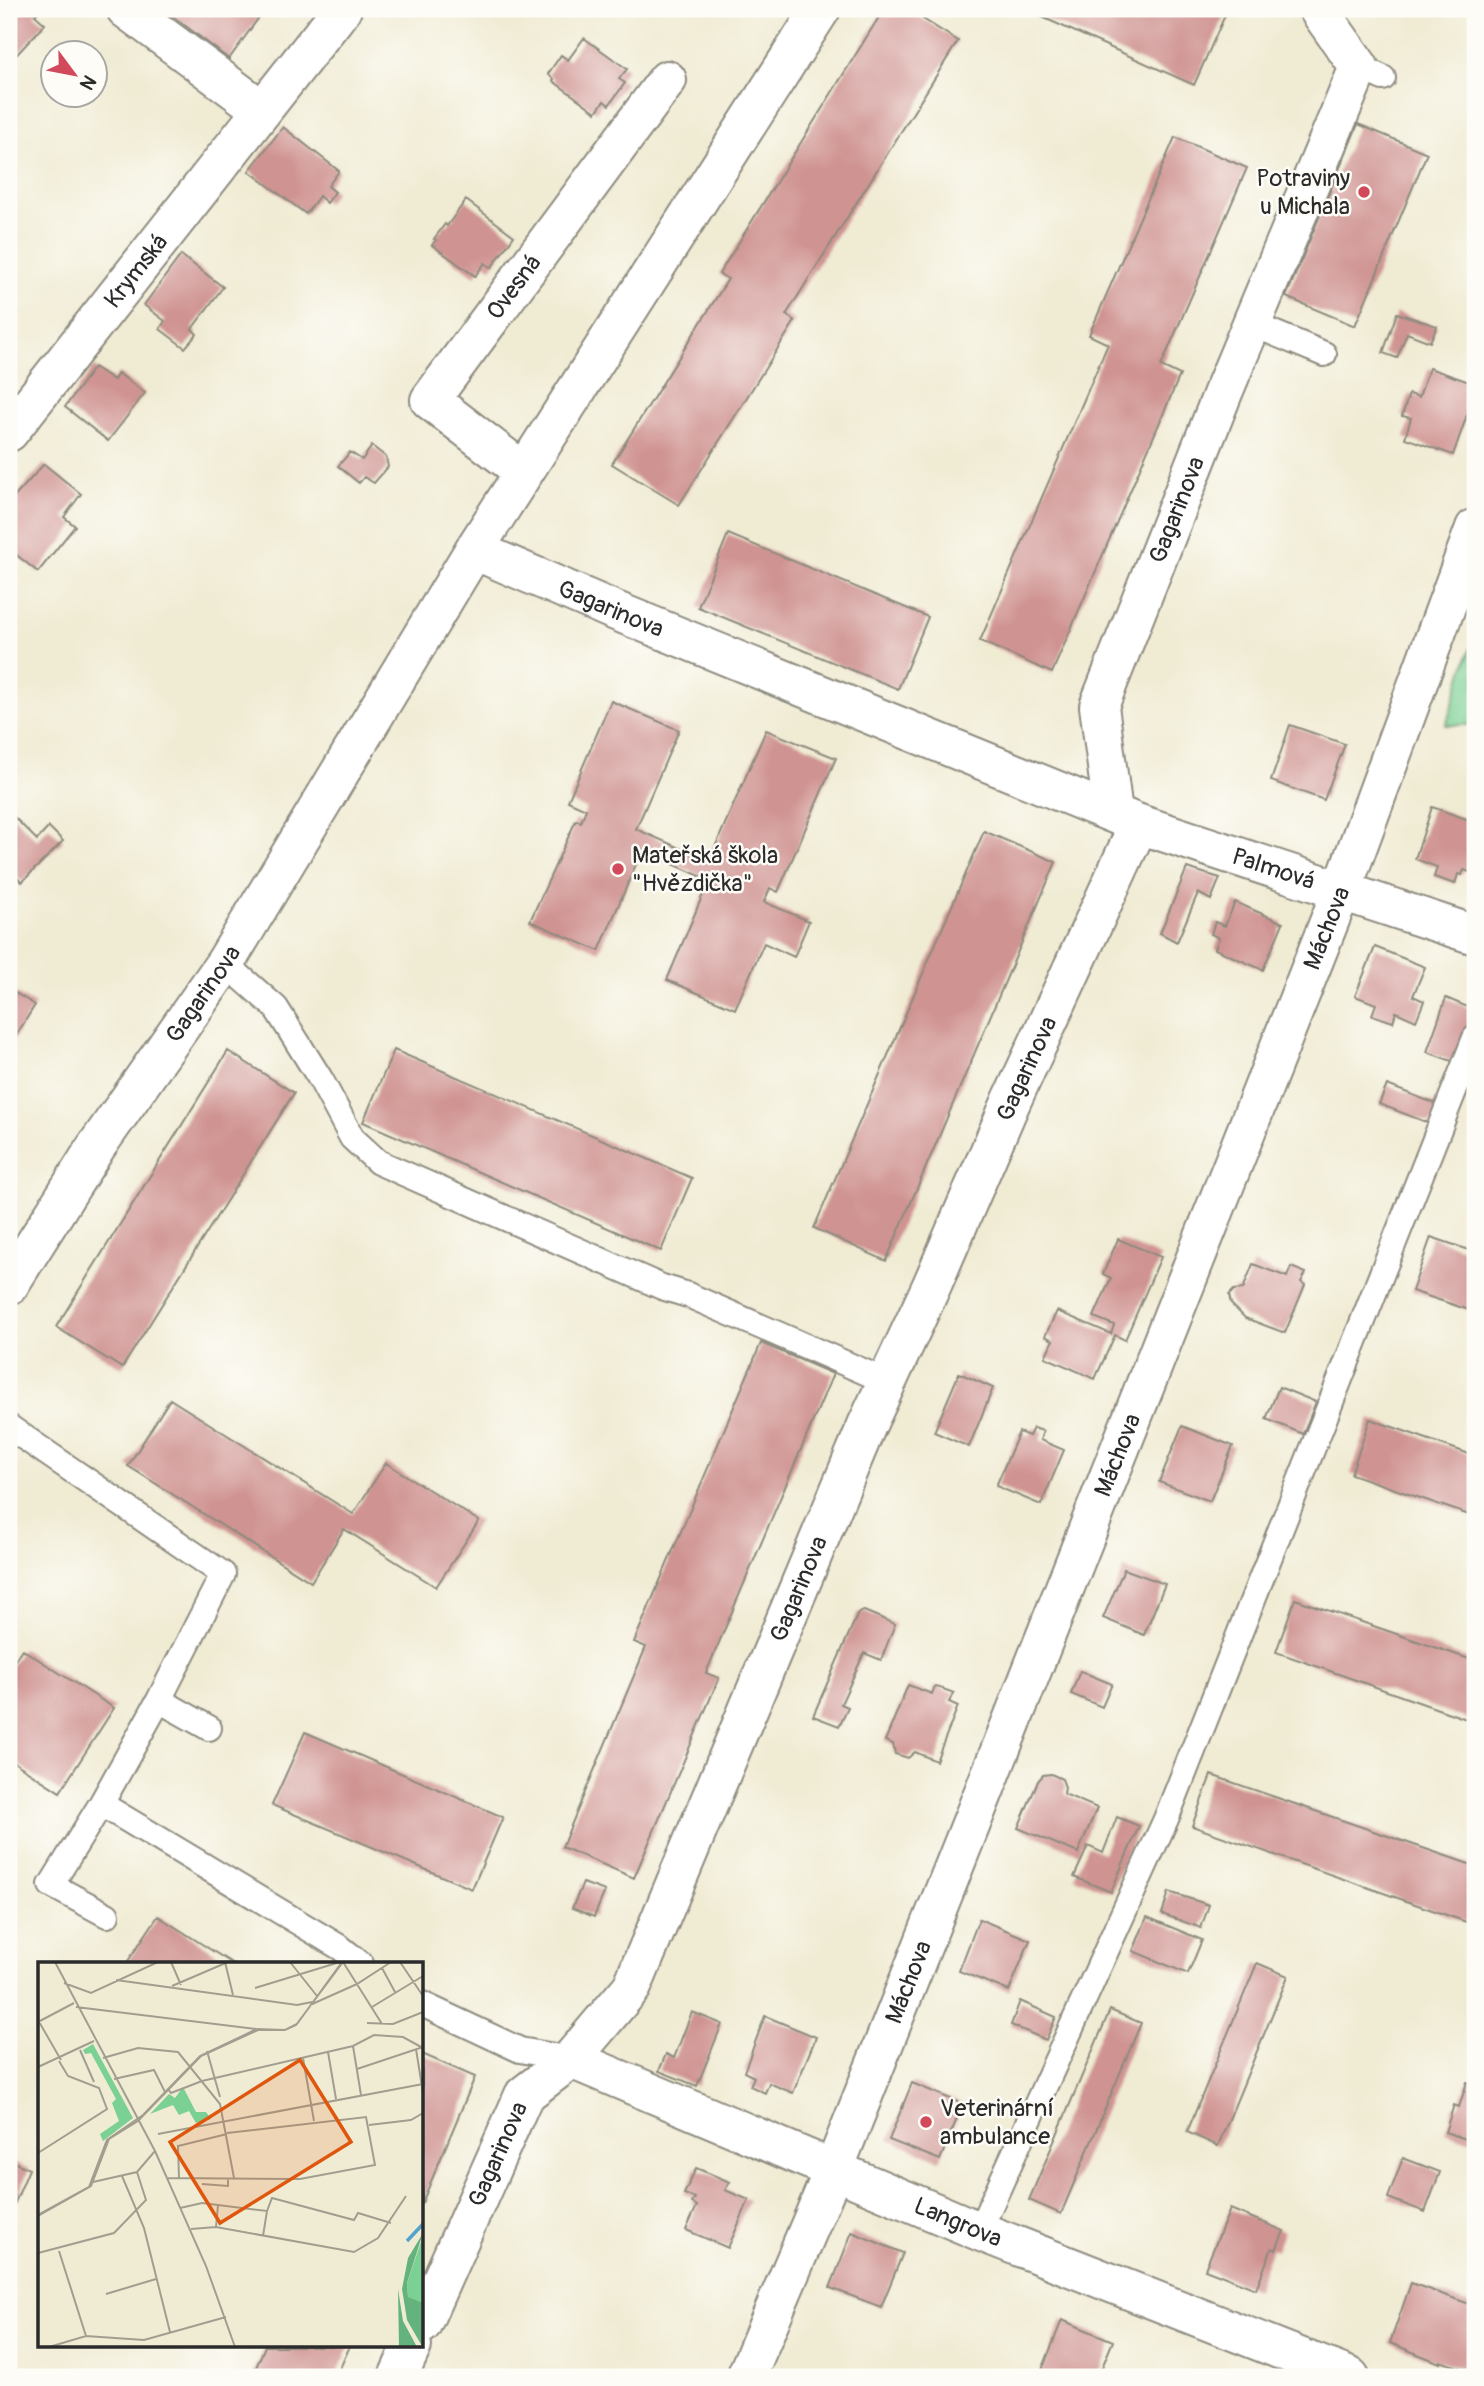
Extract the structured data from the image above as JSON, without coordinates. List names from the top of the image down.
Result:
{
  "streets": {
    "street": [
      "Krymská",
      "Ovesná",
      "Gagarinova",
      "Palmová",
      "Máchova",
      "Langrova"
    ]
  },
  "crossings": [
    ["Ovesná", "Gagarinova"],
    ["Gagarinova", "Palmová"],
    ["Gagarinova", "Langrova"],
    ["Palmová", "Máchova"],
    ["Máchova", "Langrova"]
  ],
  "places": ["Potraviny u Michala", "Mateřská škola \"Hvězdička\"", "Veterinární ambulance"],
  "north": "bottom right"
}
